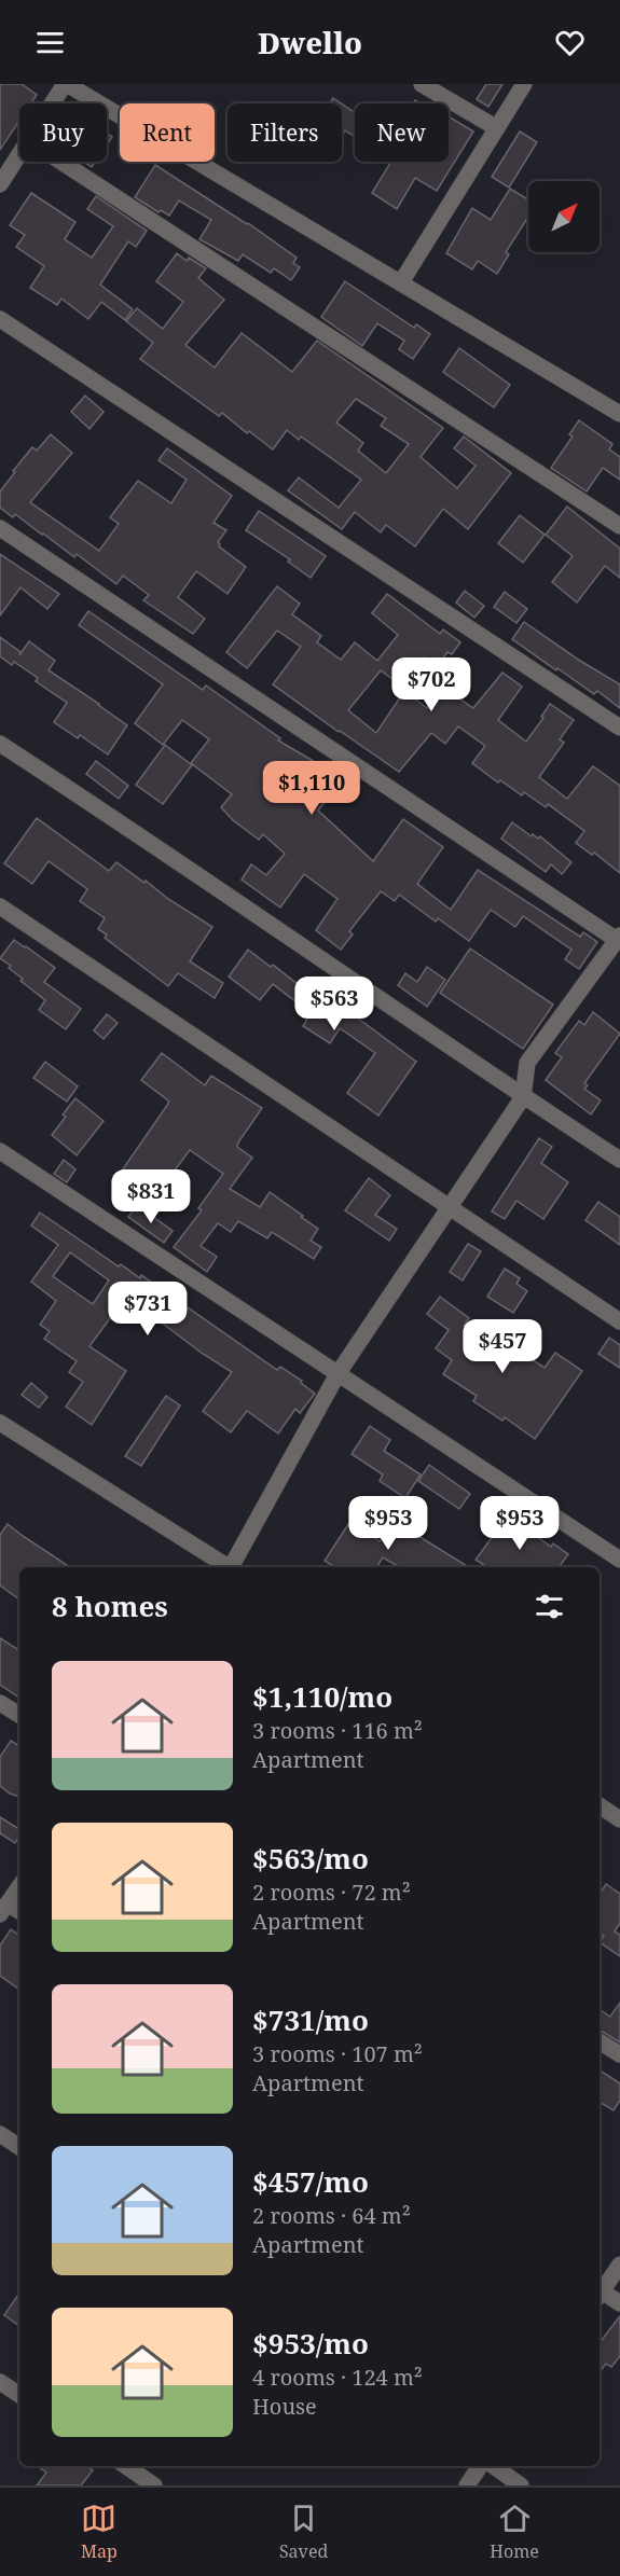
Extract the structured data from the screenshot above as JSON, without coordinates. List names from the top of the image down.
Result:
{
  "north": "top right",
  "page": {
    "header": "Dwello",
    "chip": [
      "Buy",
      "Rent",
      "Filters",
      "New"
    ],
    "price": [
      "$702",
      "$1,110",
      "$563",
      "$831",
      "$731",
      "$457",
      "$953",
      "$953"
    ],
    "heading": "8 homes",
    "list": [
      {
        "name": "$1,110/mo",
        "note": "3 rooms · 116 m² · Apartment"
      },
      {
        "name": "$563/mo",
        "note": "2 rooms · 72 m² · Apartment"
      },
      {
        "name": "$731/mo",
        "note": "3 rooms · 107 m² · Apartment"
      },
      {
        "name": "$457/mo",
        "note": "2 rooms · 64 m² · Apartment"
      },
      {
        "name": "$953/mo",
        "note": "4 rooms · 124 m² · House"
      }
    ],
    "tabs": ["Map", "Saved", "Home"]
  }
}
